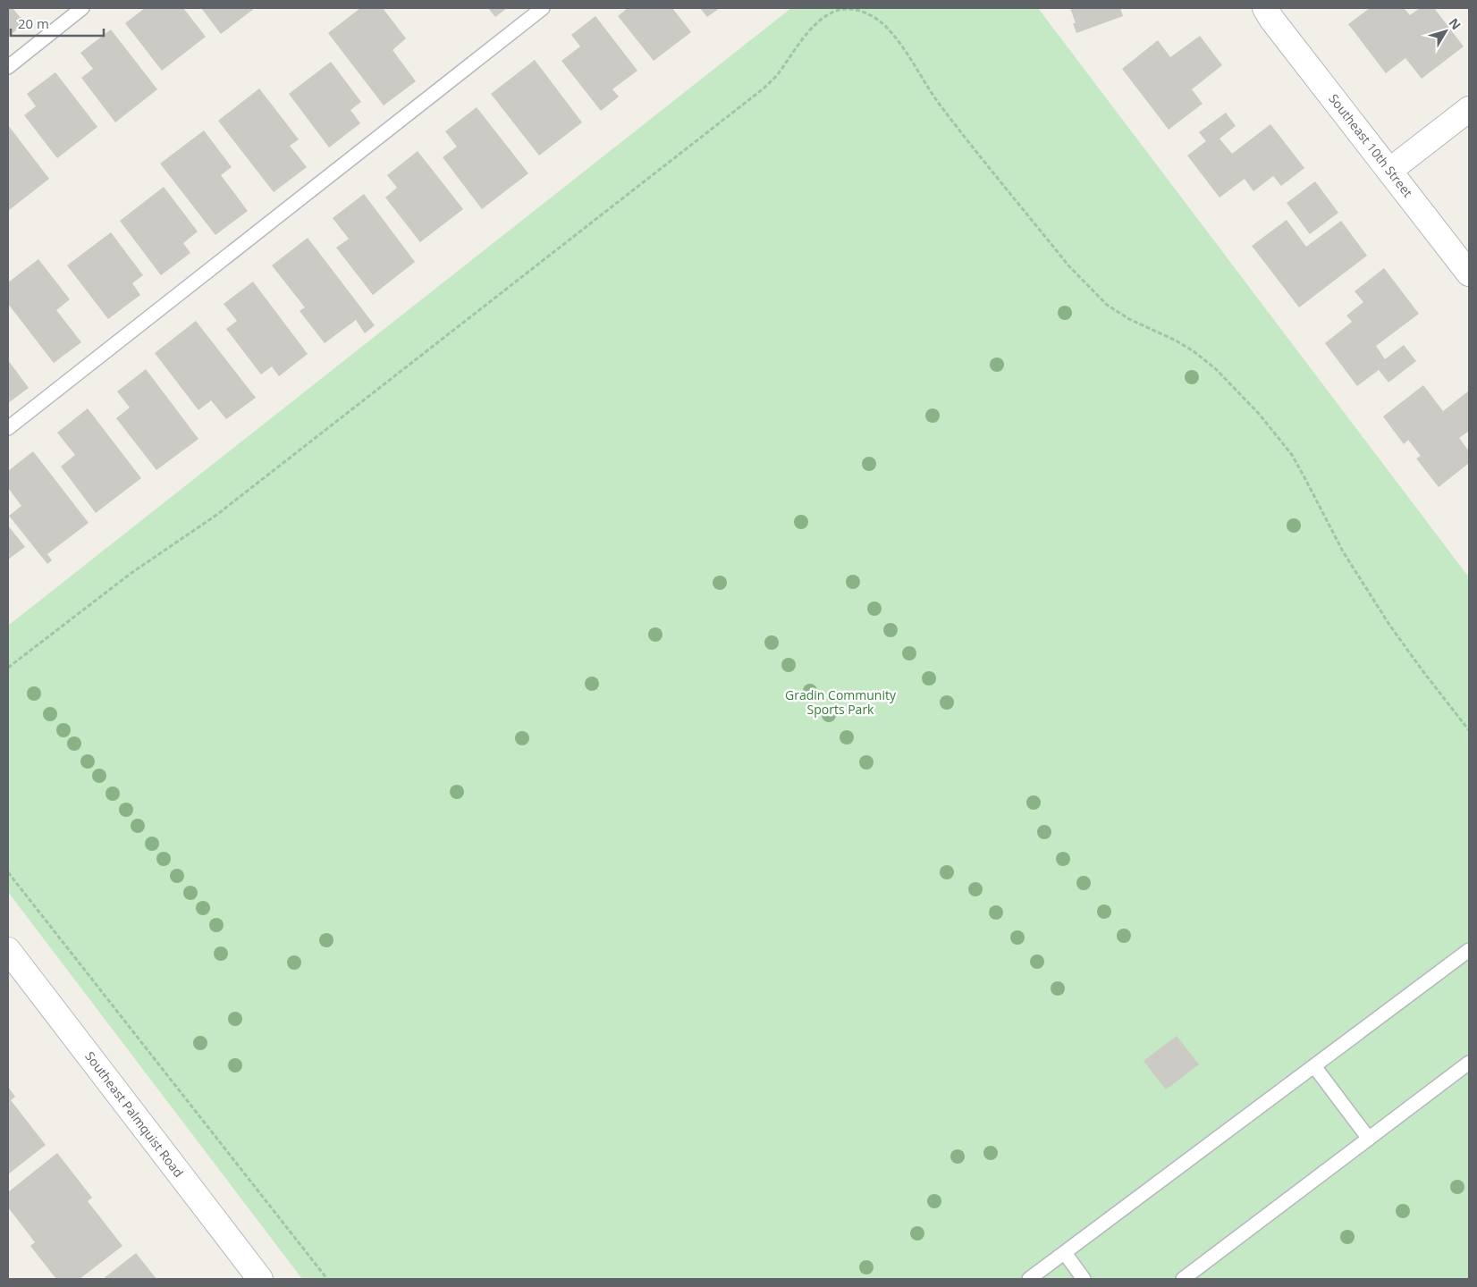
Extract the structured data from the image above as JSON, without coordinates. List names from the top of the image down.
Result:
{
  "streets": {
    "street": ["Southeast 10th Street", "Southeast Palmquist Road"]
  },
  "parks": ["Gradin Community Sports Park"],
  "scale_bar": "20 m",
  "north": "top right"
}
